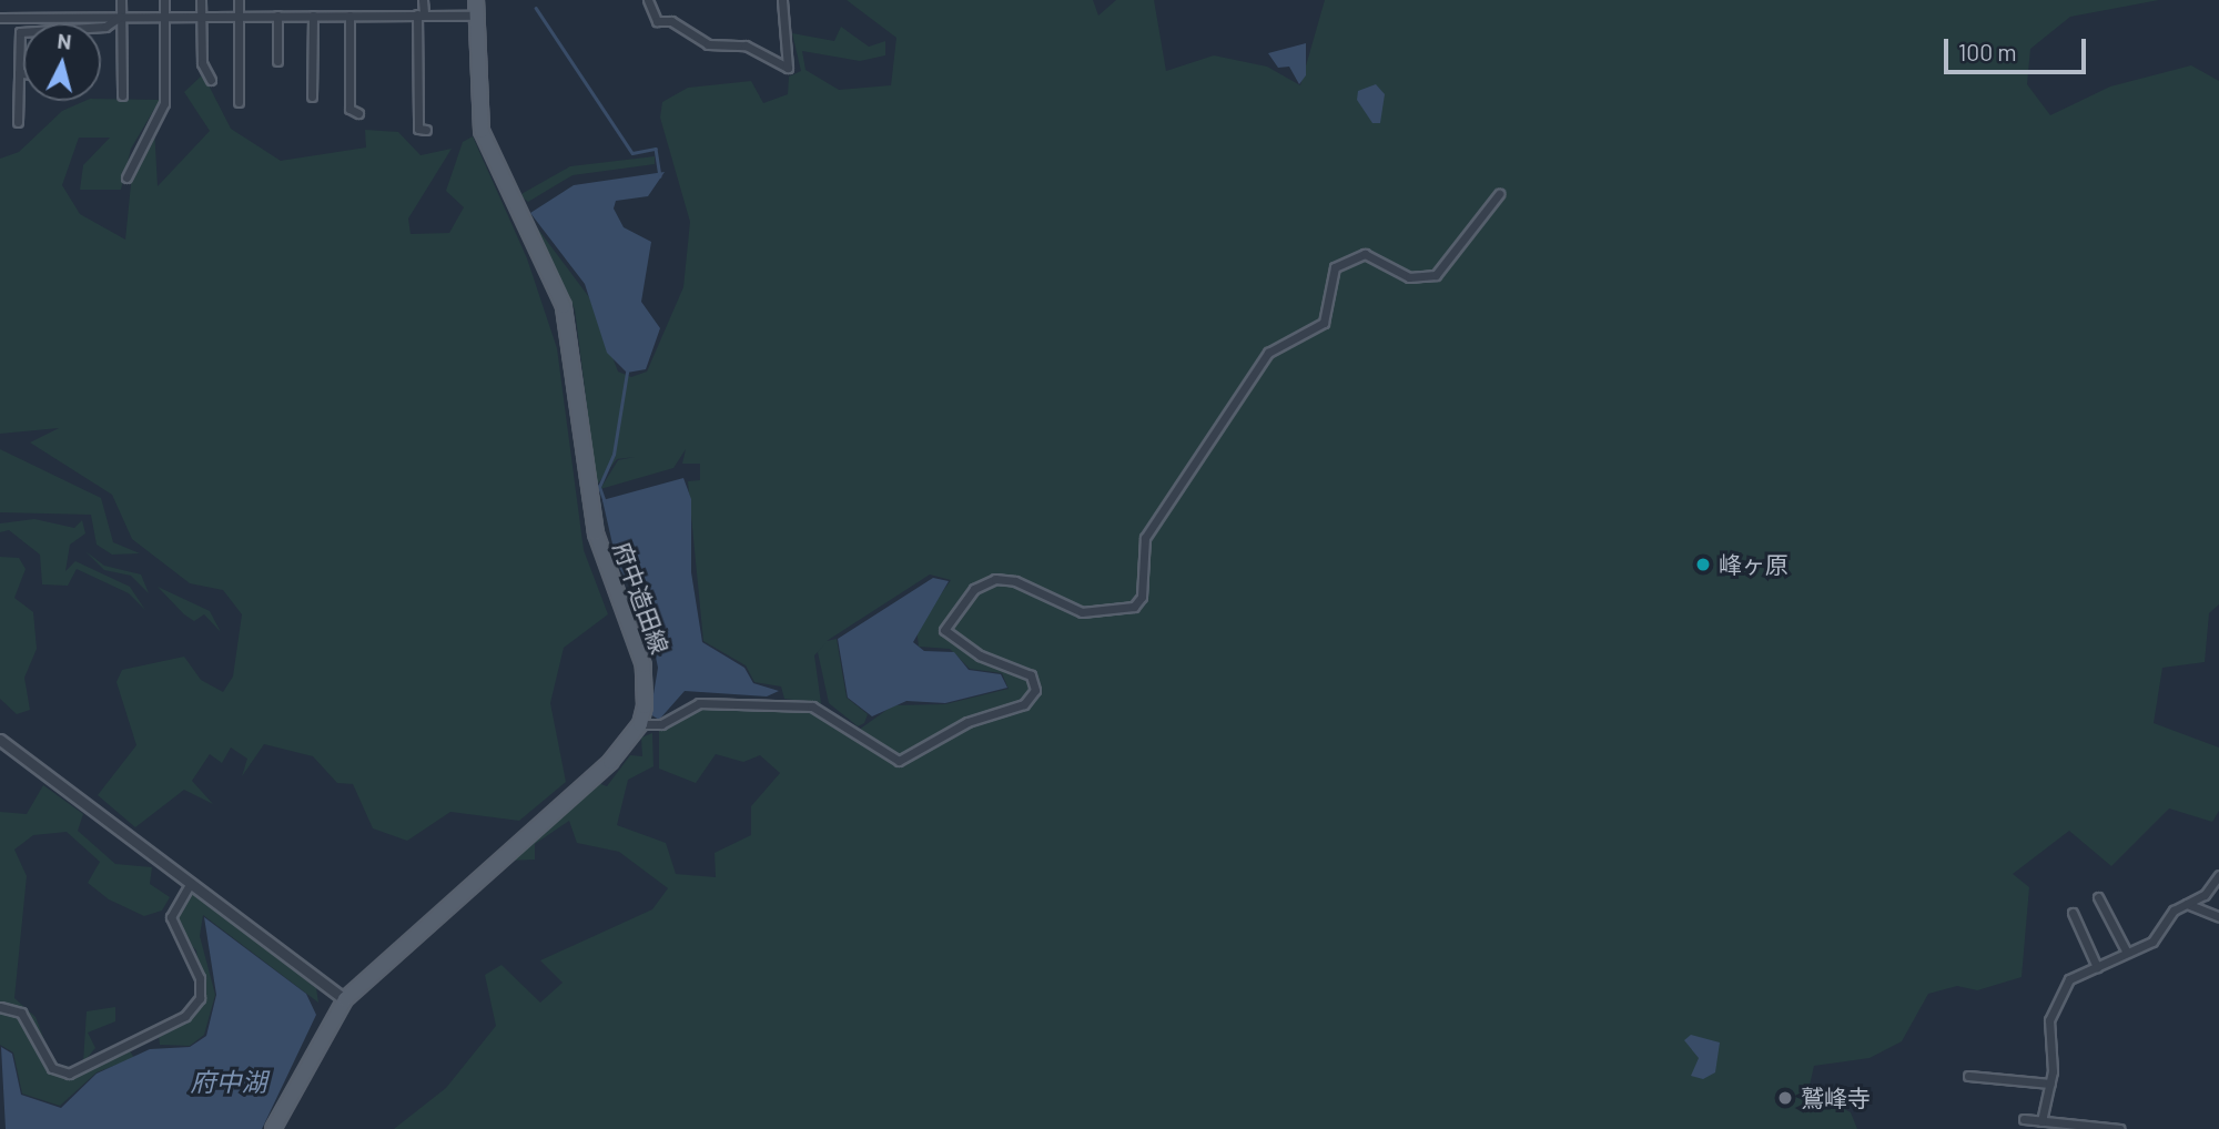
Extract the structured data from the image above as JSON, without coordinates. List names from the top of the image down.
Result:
{
  "streets": {
    "main road": ["府中造田線"]
  },
  "water": ["府中湖"],
  "places": ["峰ヶ原", "鷲峰寺"],
  "scale_bar": "100 m",
  "north": "top"
}
